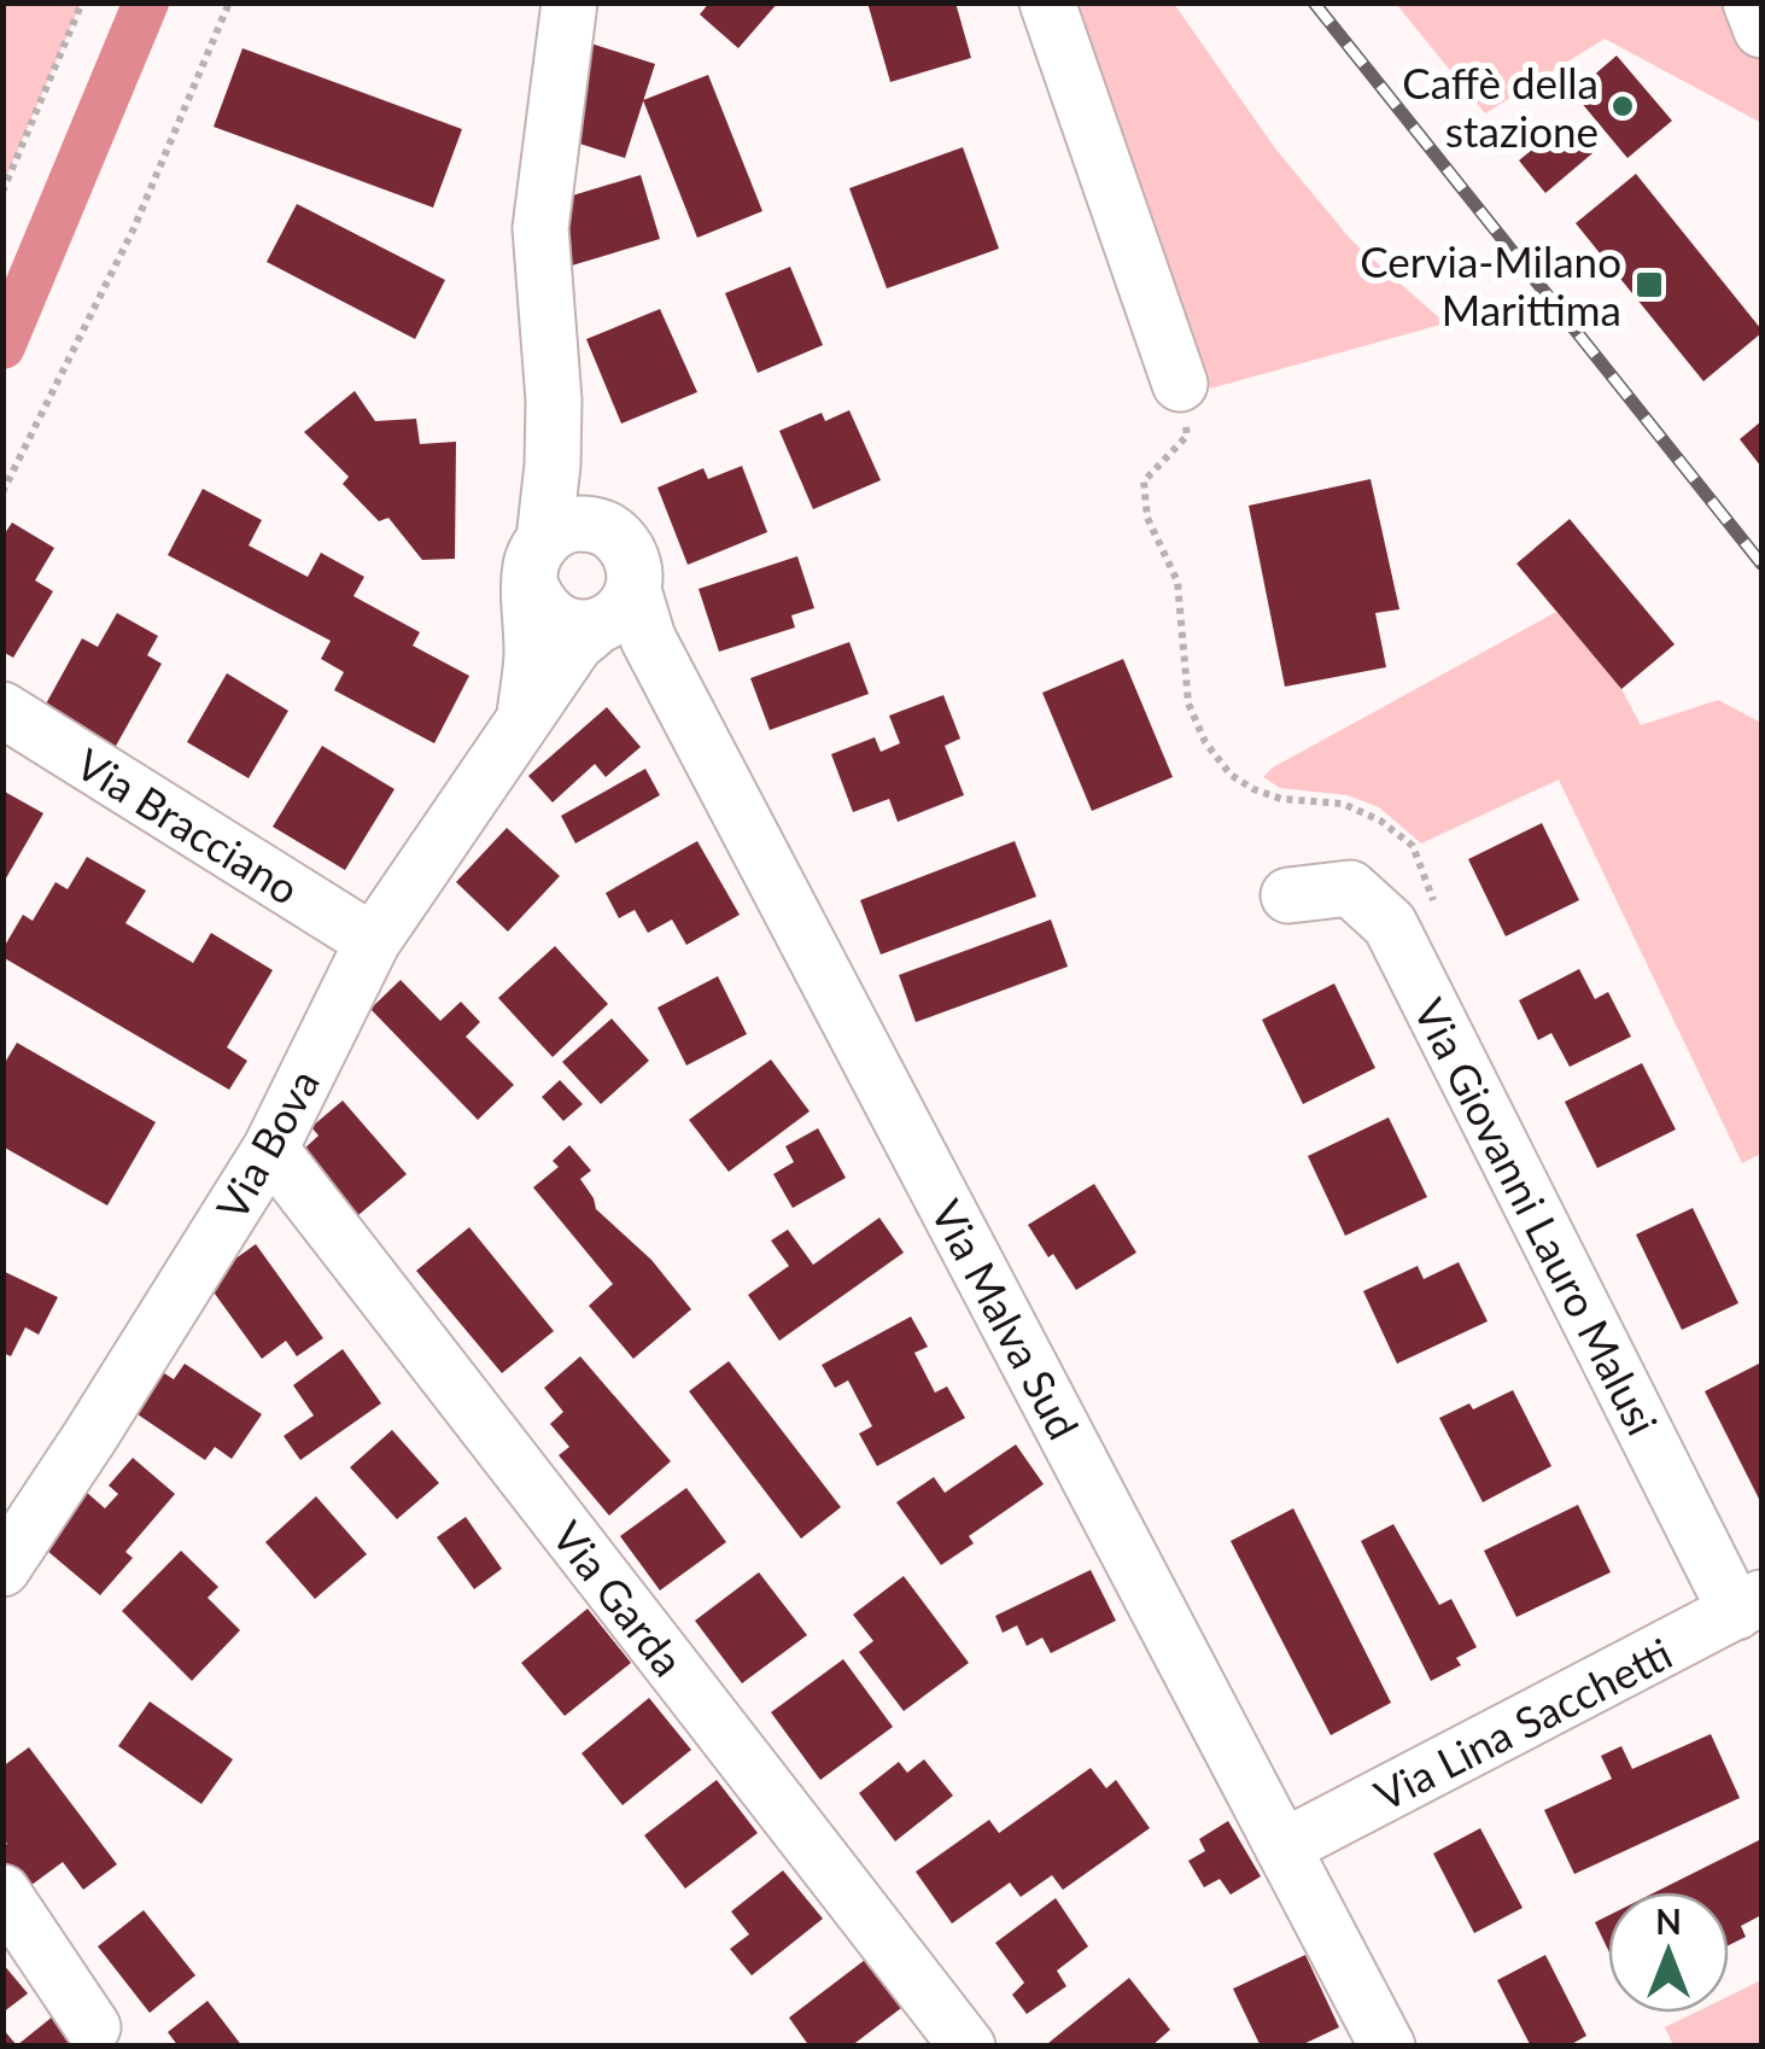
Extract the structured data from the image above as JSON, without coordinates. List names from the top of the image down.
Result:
{
  "streets": {
    "street": [
      "Via Bracciano",
      "Via Bova",
      "Via Giovanni Lauro Malusi",
      "Via Malva Sud",
      "Via Garda",
      "Via Lina Sacchetti"
    ]
  },
  "crossings": [
    ["Via Bracciano", "Via Bova"],
    ["Via Bova", "Via Malva Sud"],
    ["Via Bova", "Via Garda"],
    ["Via Giovanni Lauro Malusi", "Via Lina Sacchetti"],
    ["Via Malva Sud", "Via Lina Sacchetti"]
  ],
  "places": {
    "other": ["Caffè della stazione"],
    "transit": ["Cervia-Milano Marittima"]
  },
  "north": "top"
}
